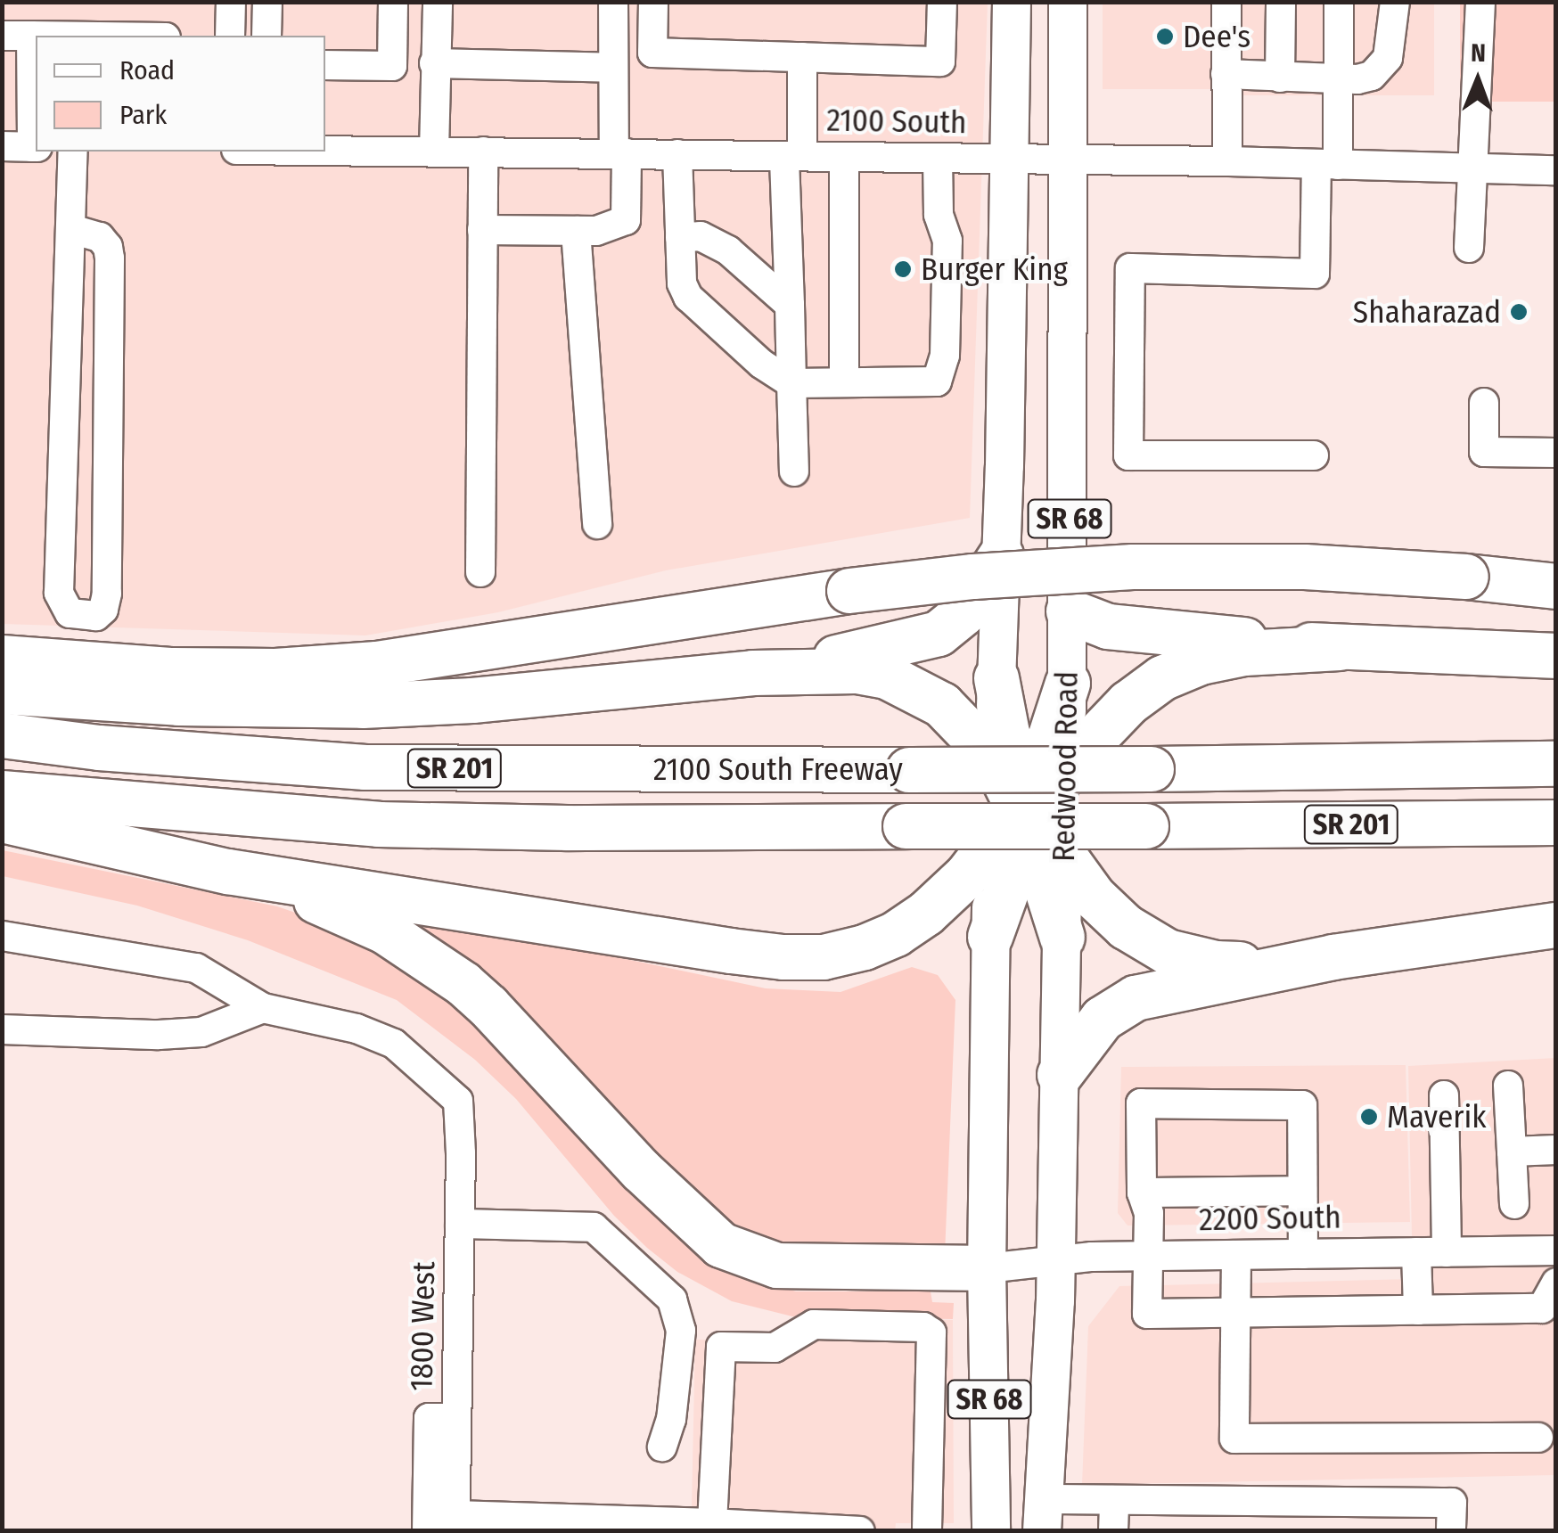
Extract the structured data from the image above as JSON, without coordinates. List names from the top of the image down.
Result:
{
  "streets": {
    "highway": ["SR 201", "2100 South Freeway"],
    "main road": ["SR 68", "Redwood Road"],
    "street": ["2100 South", "2200 South", "1800 West"]
  },
  "crossings": [
    ["2100 South", "SR 68"],
    ["2100 South", "Redwood Road"],
    ["SR 68", "2200 South"]
  ],
  "places": [
    "Dee's",
    "Burger King",
    "Shaharazad",
    "Maverik"
  ],
  "legend": ["Road", "Park"],
  "north": "top"
}
